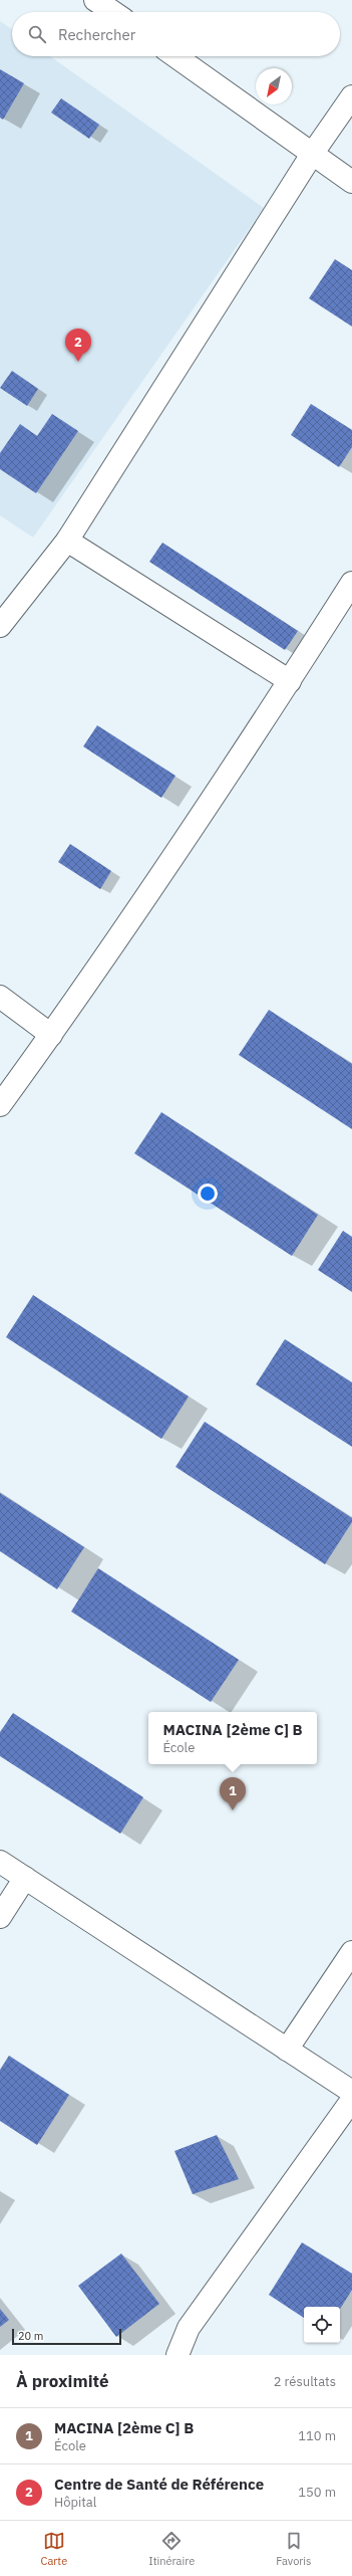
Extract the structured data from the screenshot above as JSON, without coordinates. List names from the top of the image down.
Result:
{
  "scale_bar": "20 m",
  "north": "bottom left",
  "page": {
    "search": "Rechercher",
    "pins": ["2", "1"],
    "popup": ["MACINA [2ème C] B", "École"],
    "scale": "20 m",
    "heading": ["À proximité", "2 résultats"],
    "list": [
      {
        "mark": "1",
        "name": "MACINA [2ème C] B",
        "note": "École",
        "value": "110 m"
      },
      {
        "mark": "2",
        "name": "Centre de Santé de Référence",
        "note": "Hôpital",
        "value": "150 m"
      }
    ],
    "nav": ["Carte", "Itinéraire", "Favoris"]
  }
}
